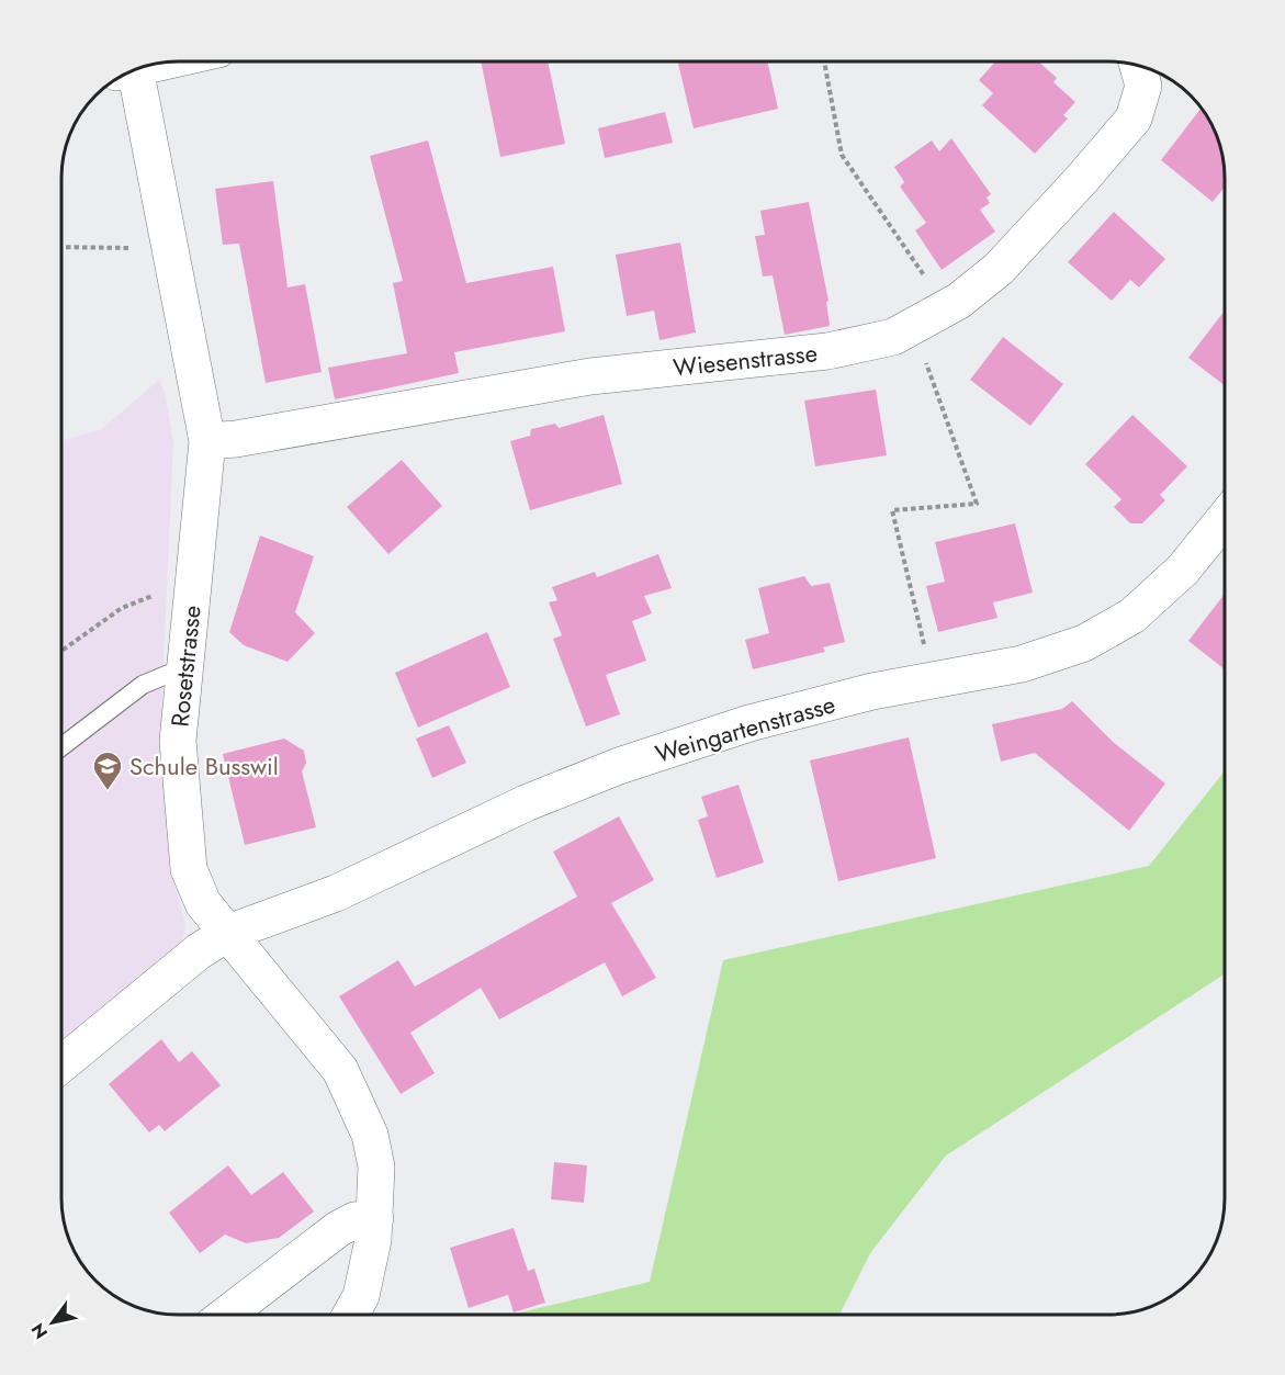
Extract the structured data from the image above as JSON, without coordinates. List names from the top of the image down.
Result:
{
  "streets": {
    "street": ["Wiesenstrasse", "Rosetstrasse", "Weingartenstrasse"]
  },
  "crossings": [
    ["Wiesenstrasse", "Rosetstrasse"],
    ["Rosetstrasse", "Weingartenstrasse"]
  ],
  "places": {
    "school or university": ["Schule Busswil"]
  },
  "north": "bottom left"
}
